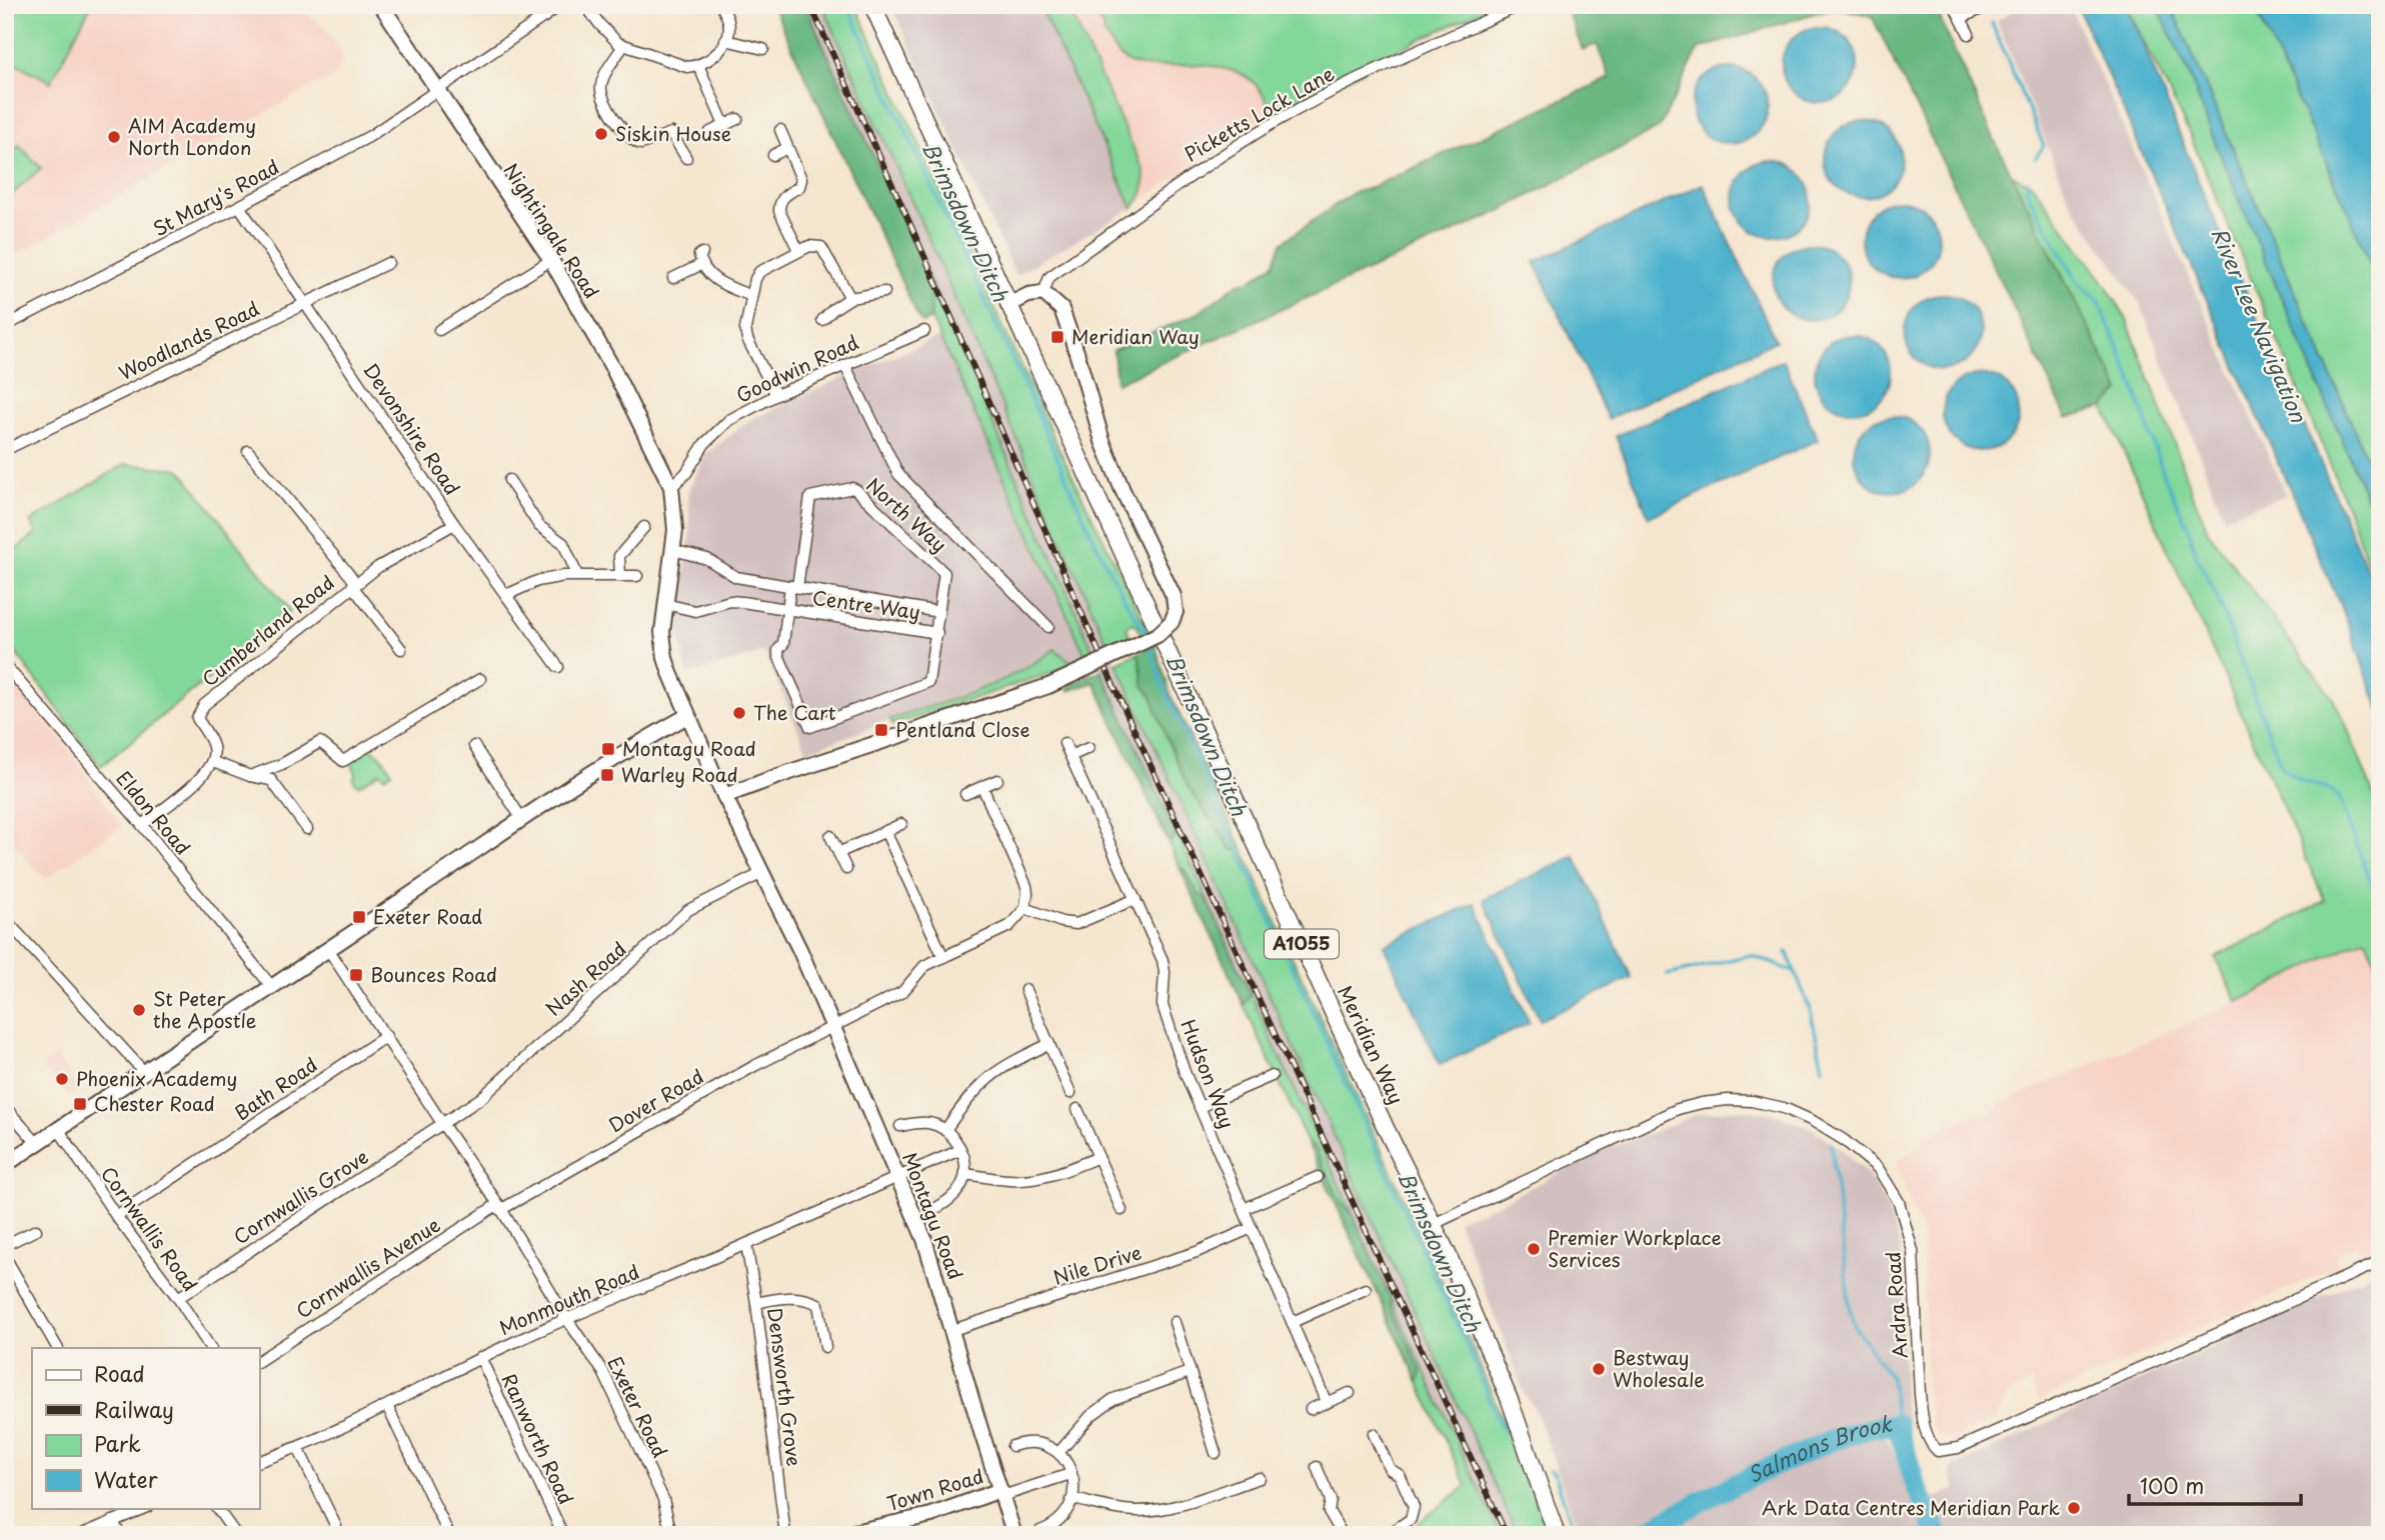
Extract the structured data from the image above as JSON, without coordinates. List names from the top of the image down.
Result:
{
  "streets": {
    "main road": ["A1055", "Meridian Way"],
    "street": [
      "Picketts Lock Lane",
      "St Mary's Road",
      "Nightingale Road",
      "Woodlands Road",
      "Goodwin Road",
      "Devonshire Road",
      "North Way",
      "Centre Way",
      "Cumberland Road",
      "Eldon Road",
      "Nash Road",
      "Hudson Way",
      "Bath Road",
      "Dover Road",
      "Cornwallis Grove",
      "Montagu Road",
      "Cornwallis Road",
      "Nile Drive",
      "Cornwallis Avenue",
      "Monmouth Road",
      "Ardra Road",
      "Densworth Grove",
      "Exeter Road",
      "Ranworth Road",
      "Town Road"
    ]
  },
  "crossings": [
    ["St Mary's Road", "Nightingale Road"],
    ["St Mary's Road", "Devonshire Road"],
    ["Nightingale Road", "Goodwin Road"],
    ["Nightingale Road", "Montagu Road"],
    ["Woodlands Road", "Devonshire Road"],
    ["Goodwin Road", "Montagu Road"],
    ["Devonshire Road", "Cumberland Road"],
    ["North Way", "Centre Way"],
    ["Centre Way", "Montagu Road"],
    ["Nash Road", "Cornwallis Grove"],
    ["Nash Road", "Montagu Road"],
    ["Nash Road", "Exeter Road"],
    ["Meridian Way", "Ardra Road"],
    ["Hudson Way", "Nile Drive"],
    ["Bath Road", "Cornwallis Road"],
    ["Bath Road", "Exeter Road"],
    ["Dover Road", "Montagu Road"],
    ["Dover Road", "Cornwallis Avenue"],
    ["Dover Road", "Exeter Road"],
    ["Cornwallis Grove", "Cornwallis Road"],
    ["Cornwallis Grove", "Exeter Road"],
    ["Montagu Road", "Nile Drive"],
    ["Montagu Road", "Monmouth Road"],
    ["Montagu Road", "Town Road"],
    ["Cornwallis Avenue", "Exeter Road"],
    ["Monmouth Road", "Densworth Grove"],
    ["Monmouth Road", "Exeter Road"],
    ["Monmouth Road", "Ranworth Road"]
  ],
  "water": ["Brimsdown Ditch", "River Lee Navigation", "Salmons Brook"],
  "places": {
    "other": [
      "Siskin House",
      "AIM Academy North London",
      "The Cart",
      "St Peter the Apostle",
      "Phoenix Academy",
      "Premier Workplace Services",
      "Bestway Wholesale",
      "Ark Data Centres Meridian Park"
    ],
    "transit": [
      "Meridian Way",
      "Pentland Close",
      "Montagu Road",
      "Warley Road",
      "Exeter Road",
      "Bounces Road",
      "Chester Road"
    ]
  },
  "legend": [
    "Road",
    "Railway",
    "Park",
    "Water"
  ],
  "scale_bar": "100 m"
}
